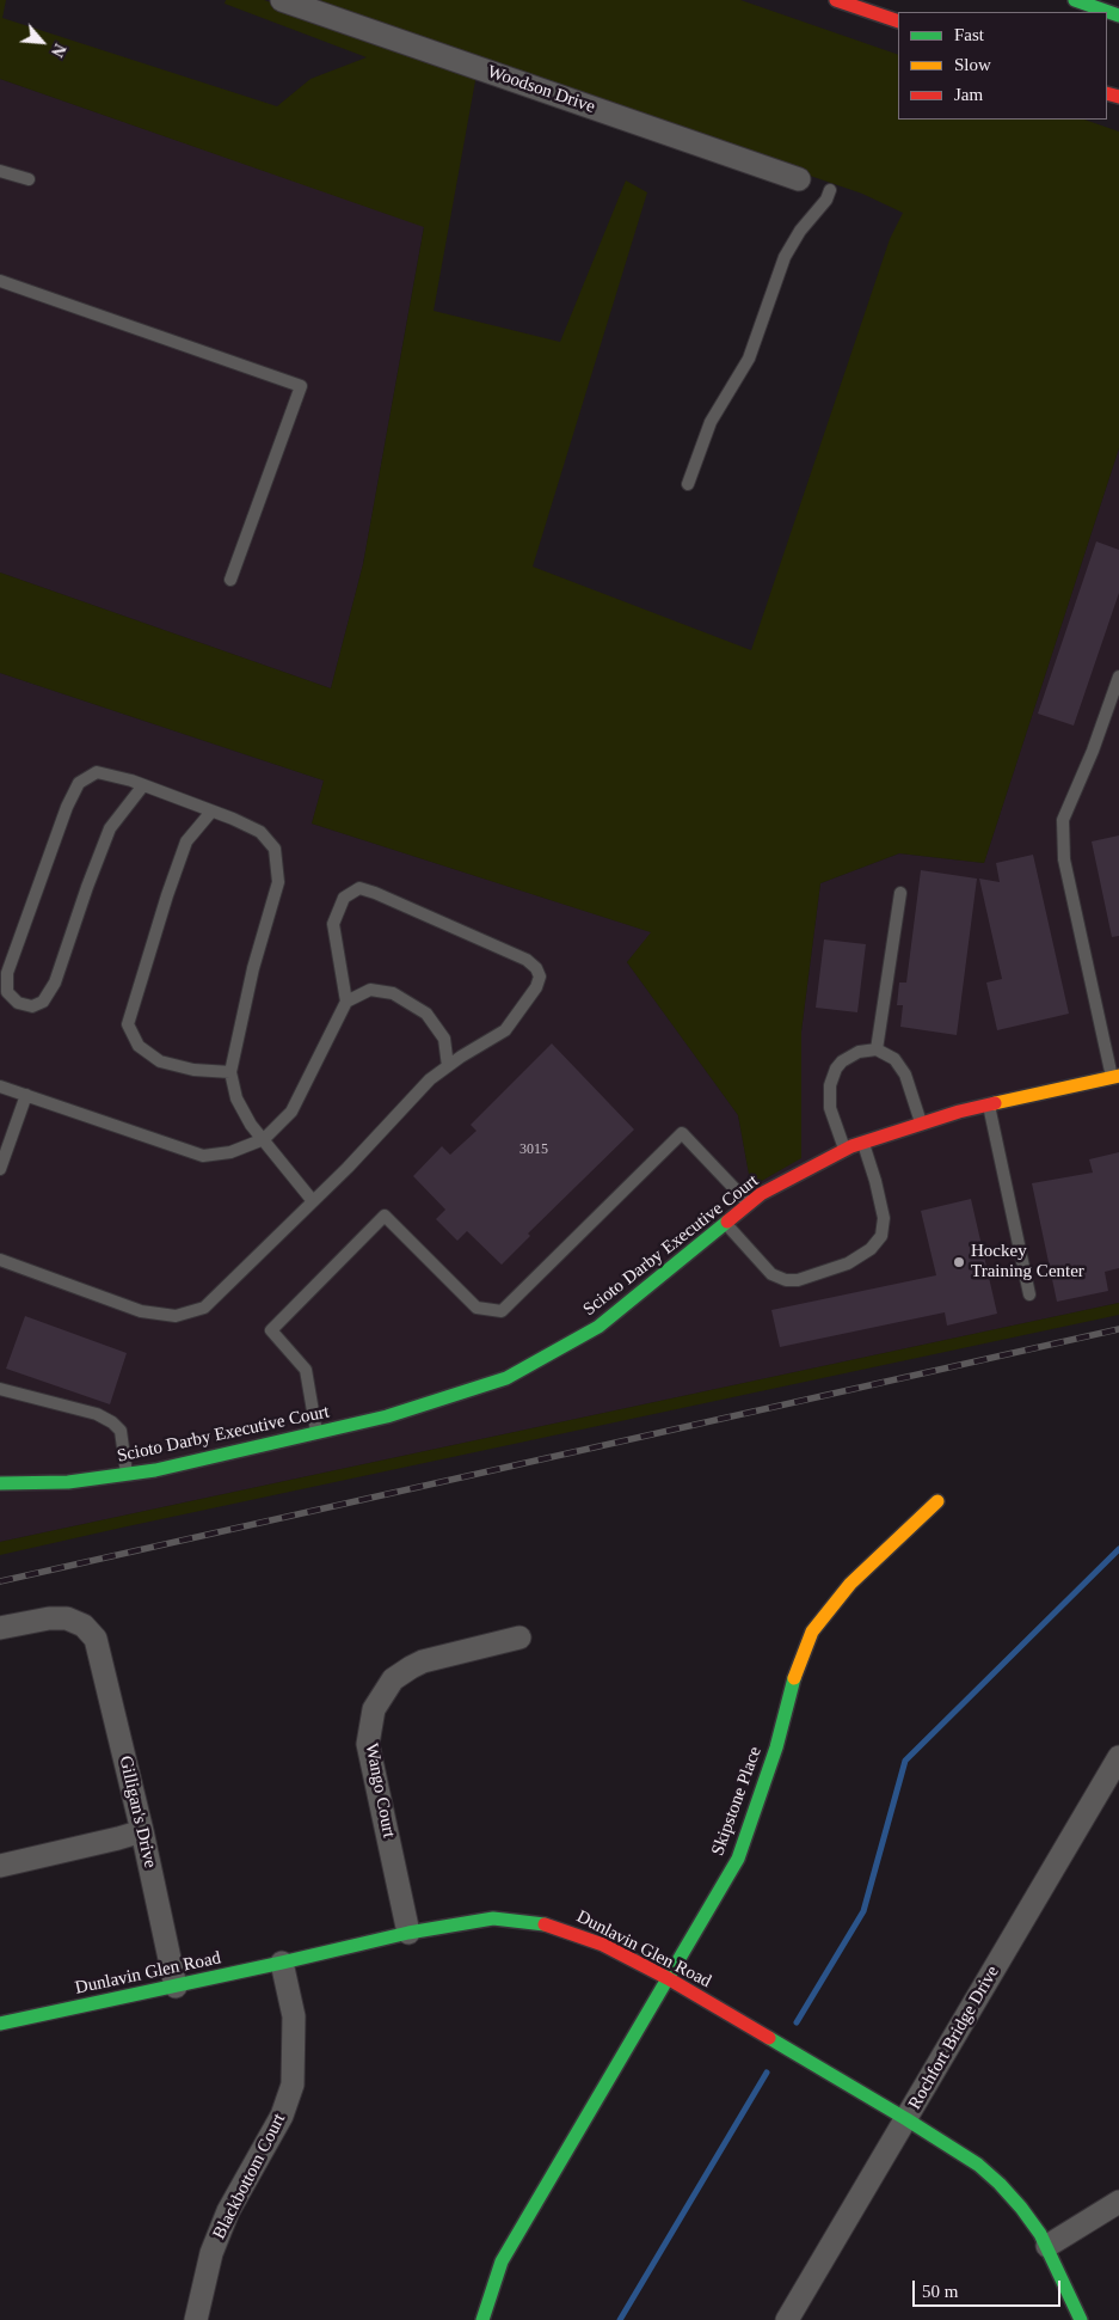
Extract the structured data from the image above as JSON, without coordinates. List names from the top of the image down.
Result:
{
  "streets": {
    "main road": ["Scioto Darby Executive Court", "Skipstone Place", "Dunlavin Glen Road"],
    "street": [
      "Woodson Drive",
      "Wango Court",
      "Gilligan's Drive",
      "Rochfort Bridge Drive",
      "Blackbottom Court"
    ]
  },
  "crossings": [
    ["Wango Court", "Dunlavin Glen Road"],
    ["Skipstone Place", "Dunlavin Glen Road"],
    ["Gilligan's Drive", "Dunlavin Glen Road"],
    ["Dunlavin Glen Road", "Rochfort Bridge Drive"],
    ["Dunlavin Glen Road", "Blackbottom Court"]
  ],
  "places": ["Hockey Training Center"],
  "house_numbers": ["3015"],
  "legend": ["Fast", "Slow", "Jam"],
  "scale_bar": "50 m",
  "north": "bottom right"
}
